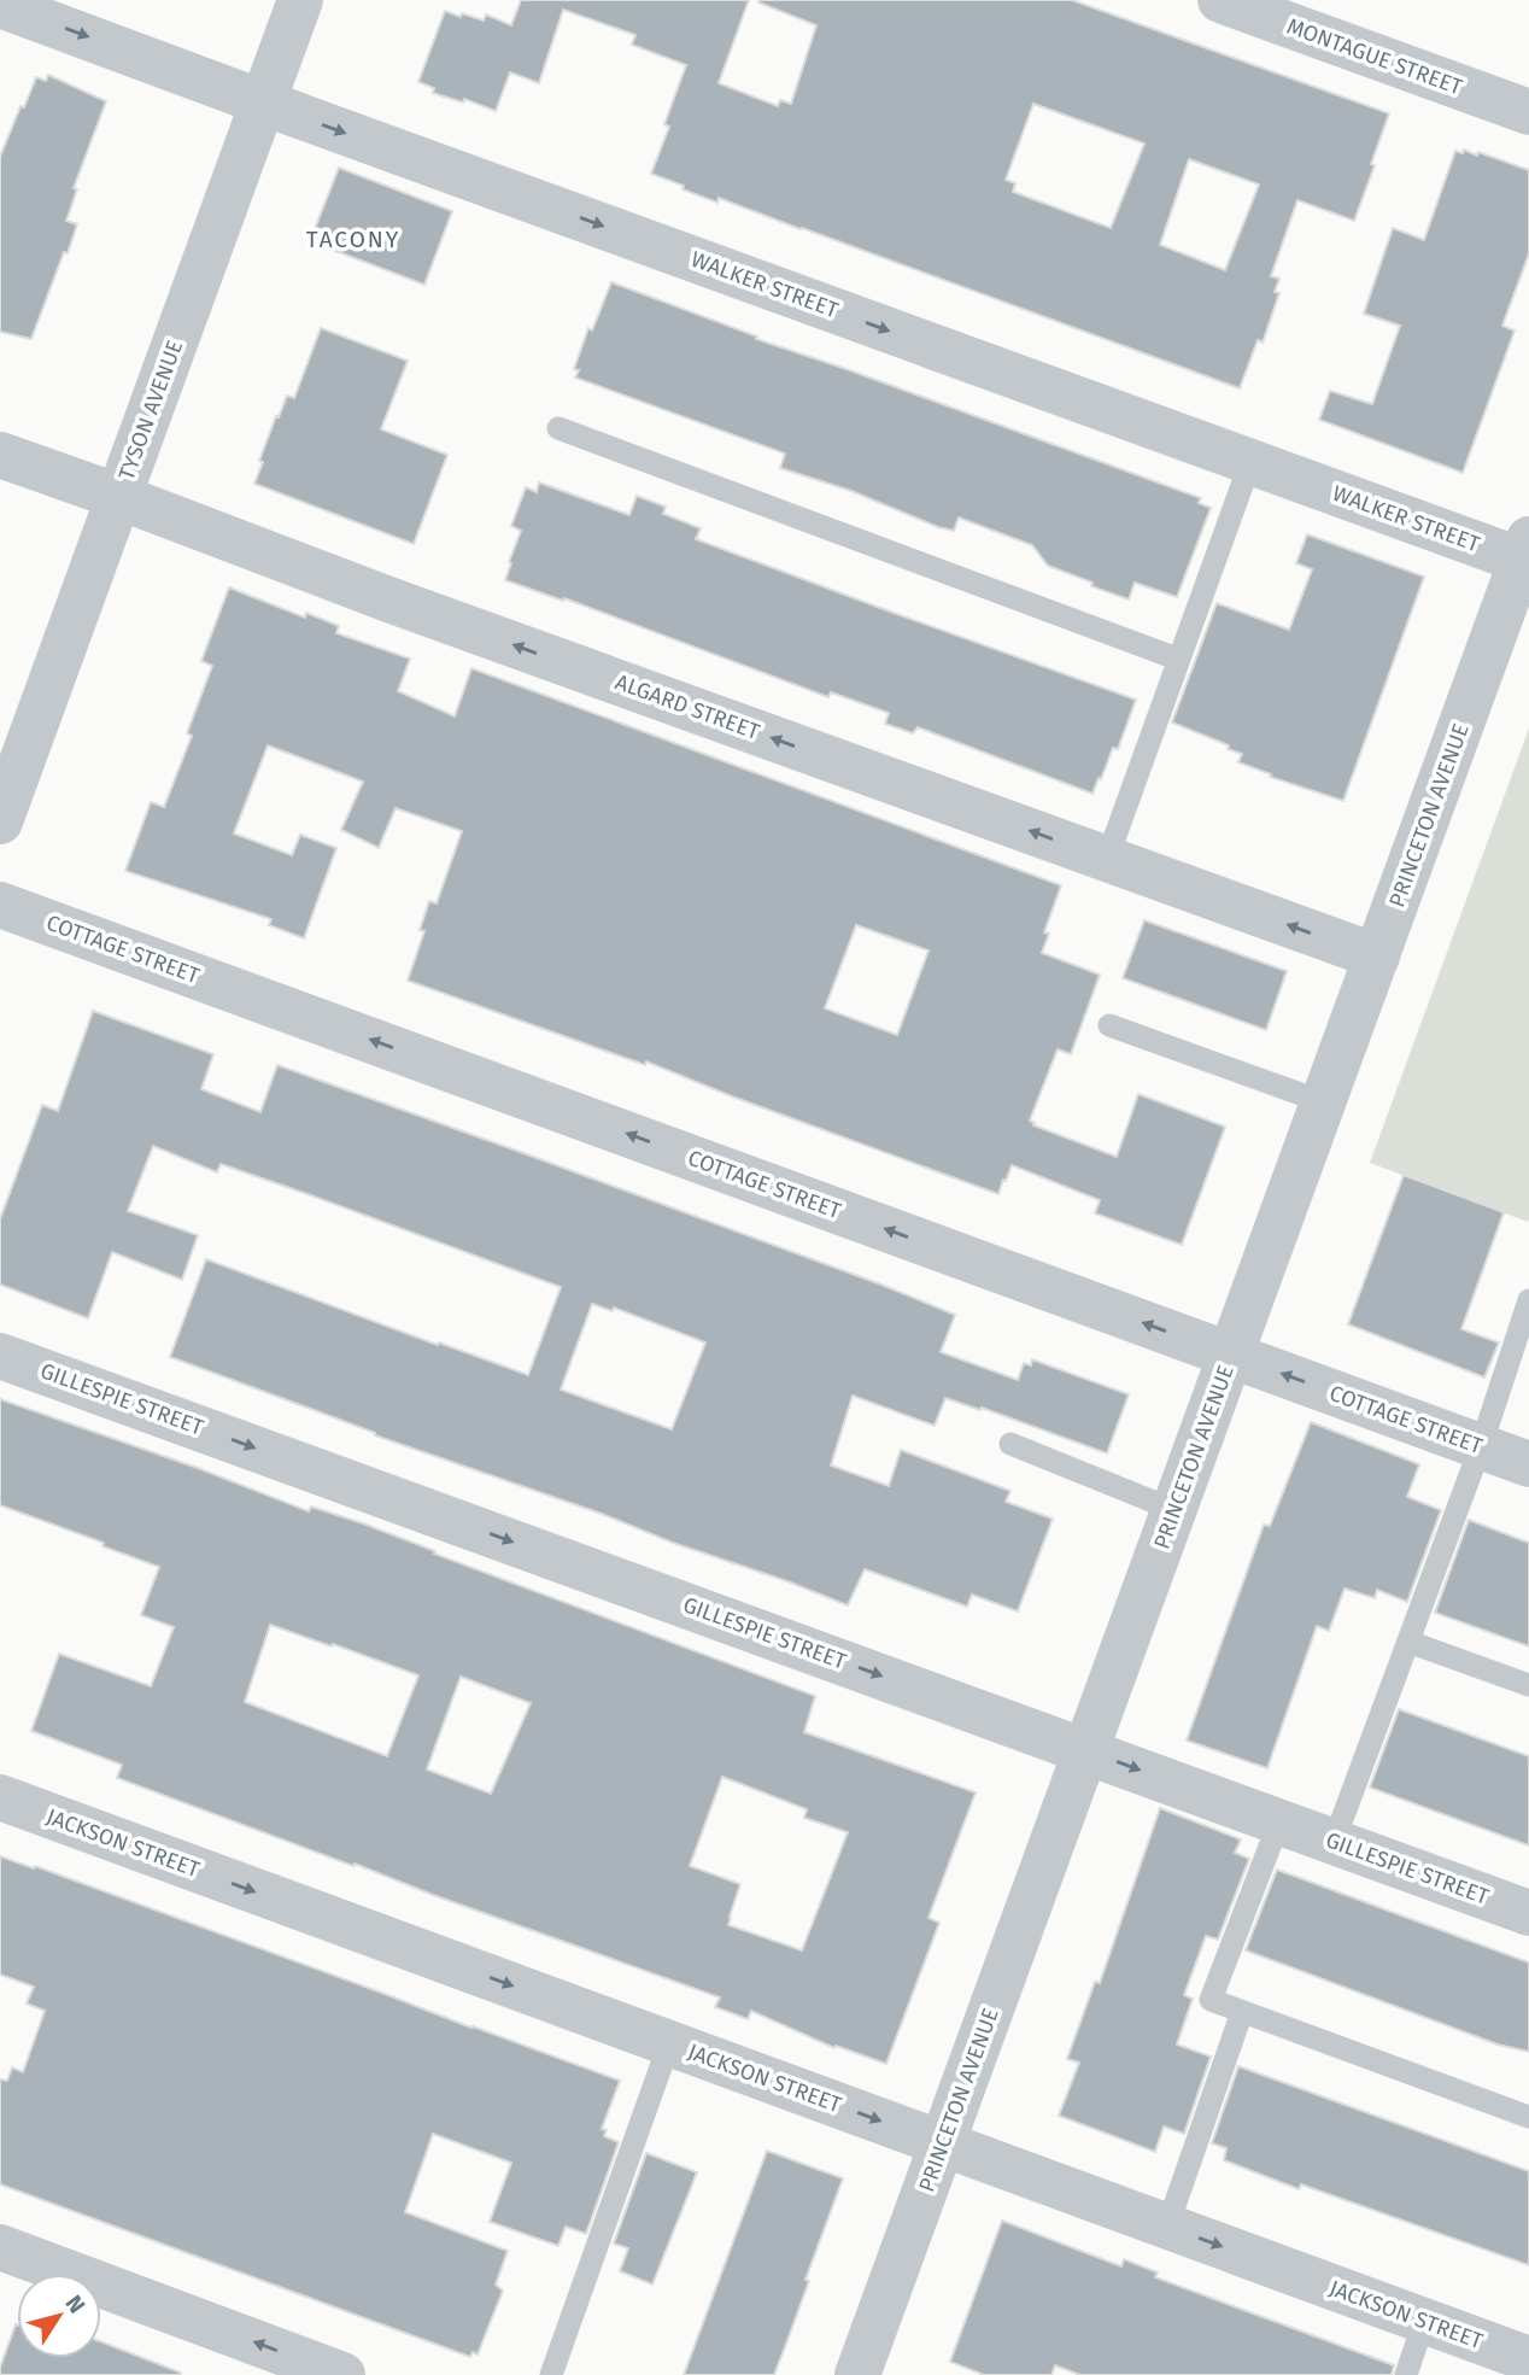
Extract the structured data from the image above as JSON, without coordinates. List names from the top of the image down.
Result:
{
  "streets": {
    "street": [
      "MONTAGUE STREET",
      "WALKER STREET",
      "TYSON AVENUE",
      "ALGARD STREET",
      "PRINCETON AVENUE",
      "COTTAGE STREET",
      "GILLESPIE STREET",
      "JACKSON STREET"
    ]
  },
  "crossings": [
    ["WALKER STREET", "TYSON AVENUE"],
    ["WALKER STREET", "PRINCETON AVENUE"],
    ["TYSON AVENUE", "ALGARD STREET"],
    ["ALGARD STREET", "PRINCETON AVENUE"],
    ["PRINCETON AVENUE", "COTTAGE STREET"],
    ["PRINCETON AVENUE", "GILLESPIE STREET"],
    ["PRINCETON AVENUE", "JACKSON STREET"]
  ],
  "one_way": [
    "WALKER STREET",
    "ALGARD STREET",
    "COTTAGE STREET",
    "GILLESPIE STREET",
    "JACKSON STREET"
  ],
  "districts": ["TACONY"],
  "north": "top right"
}
